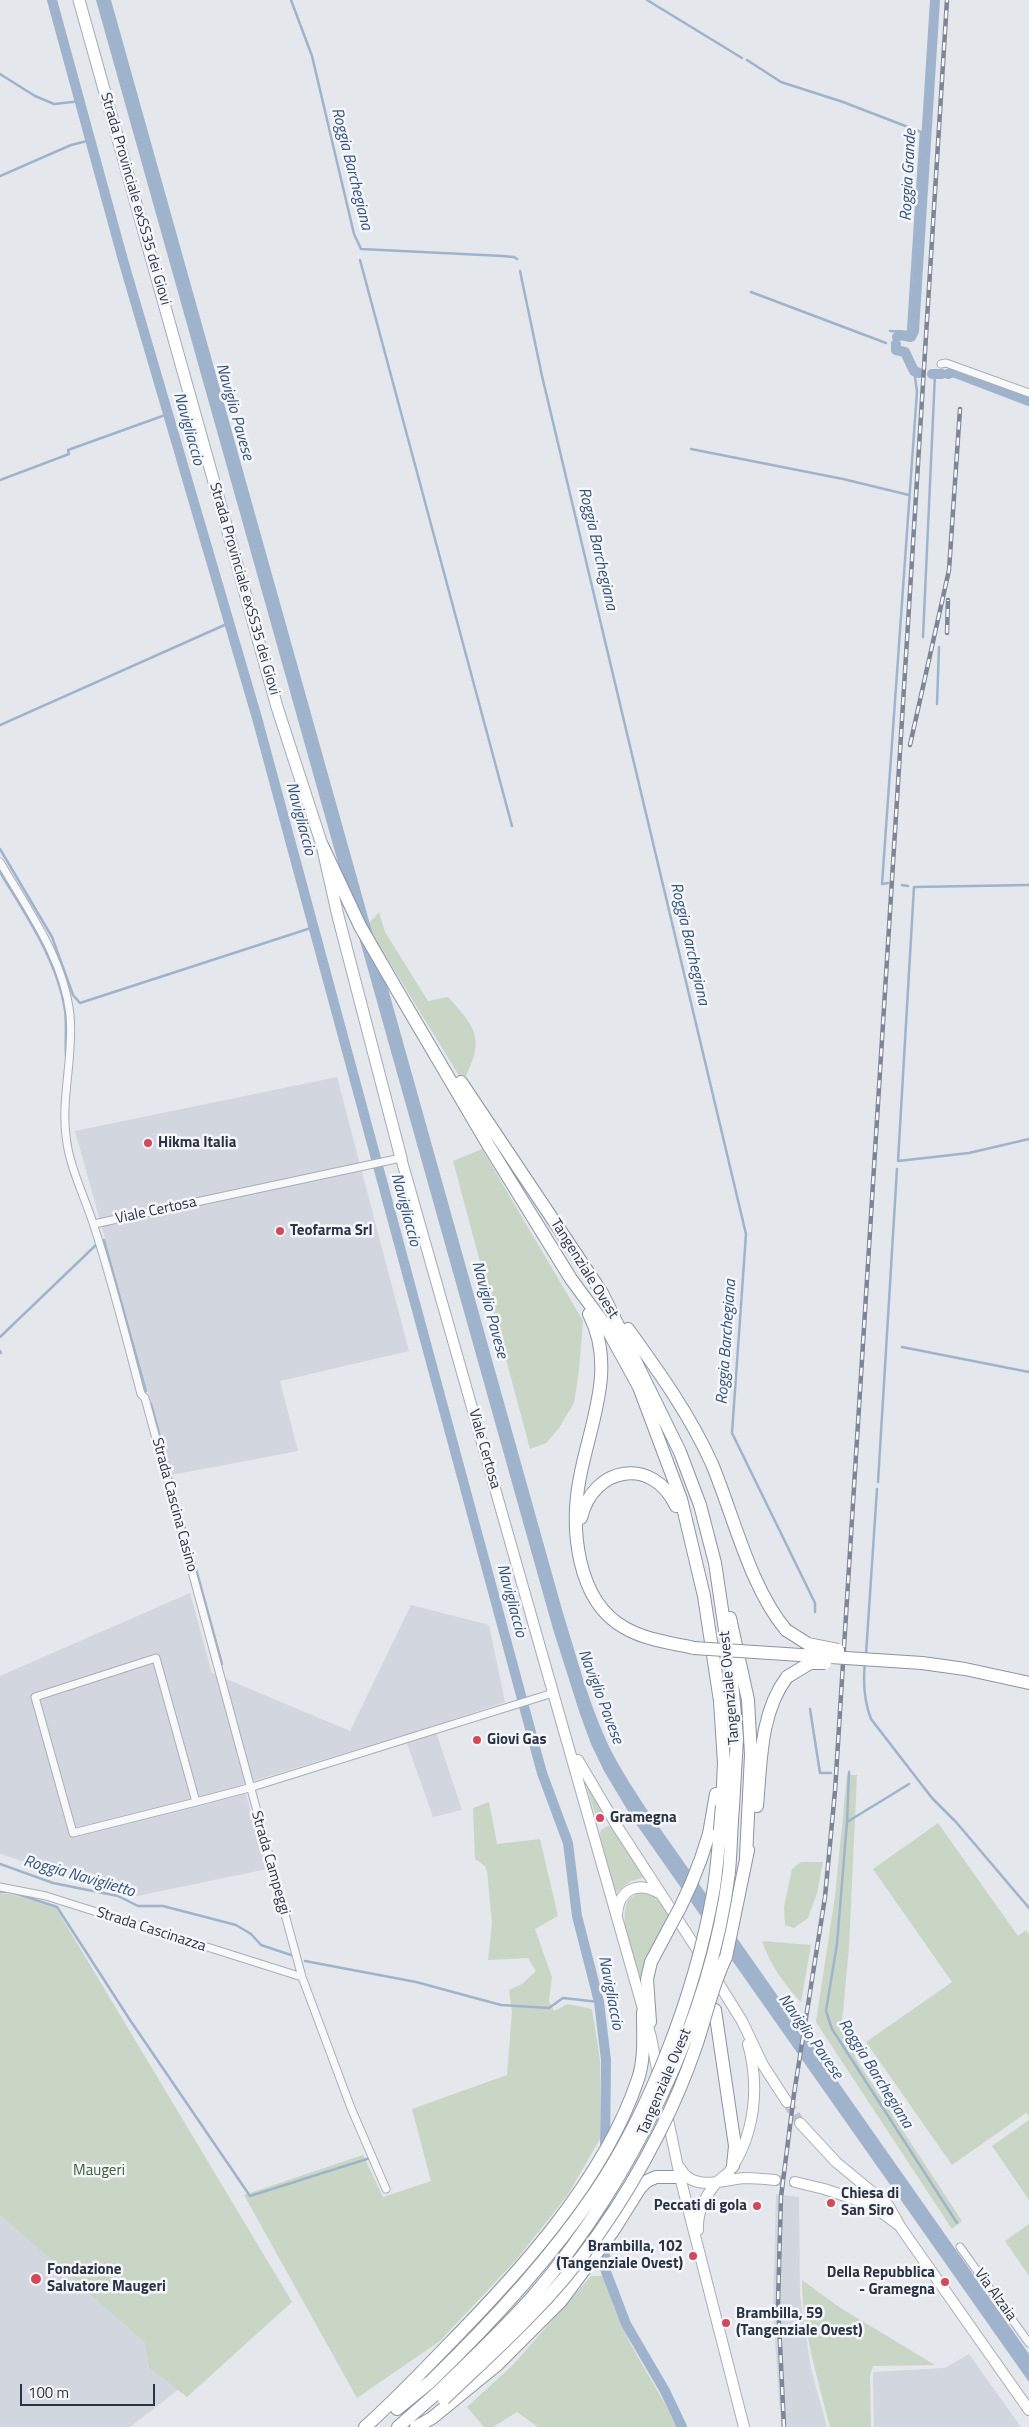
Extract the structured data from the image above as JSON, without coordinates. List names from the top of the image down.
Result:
{
  "streets": {
    "highway": ["Strada Provinciale exSS35 dei Giovi", "Tangenziale Ovest"],
    "main road": ["Viale Certosa"],
    "street": [
      "Strada Cascina Casino",
      "Strada Campeggi",
      "Strada Cascinazza",
      "Via Alzaia"
    ]
  },
  "crossings": [
    ["Strada Provinciale exSS35 dei Giovi", "Tangenziale Ovest"],
    ["Viale Certosa", "Strada Cascina Casino"],
    ["Strada Cascina Casino", "Strada Campeggi"],
    ["Strada Campeggi", "Strada Cascinazza"]
  ],
  "water": [
    "Roggia Barchegiana",
    "Roggia Grande",
    "Naviglio Pavese",
    "Navigliaccio",
    "Roggia Naviglietto"
  ],
  "parks": ["Maugeri"],
  "places": [
    "Hikma Italia",
    "Teofarma Srl",
    "Giovi Gas",
    "Gramegna",
    "Chiesa di San Siro",
    "Peccati di gola",
    "Brambilla, 102 (Tangenziale Ovest)",
    "Fondazione Salvatore Maugeri",
    "Della Repubblica - Gramegna",
    "Brambilla, 59 (Tangenziale Ovest)"
  ],
  "scale_bar": "100 m"
}
